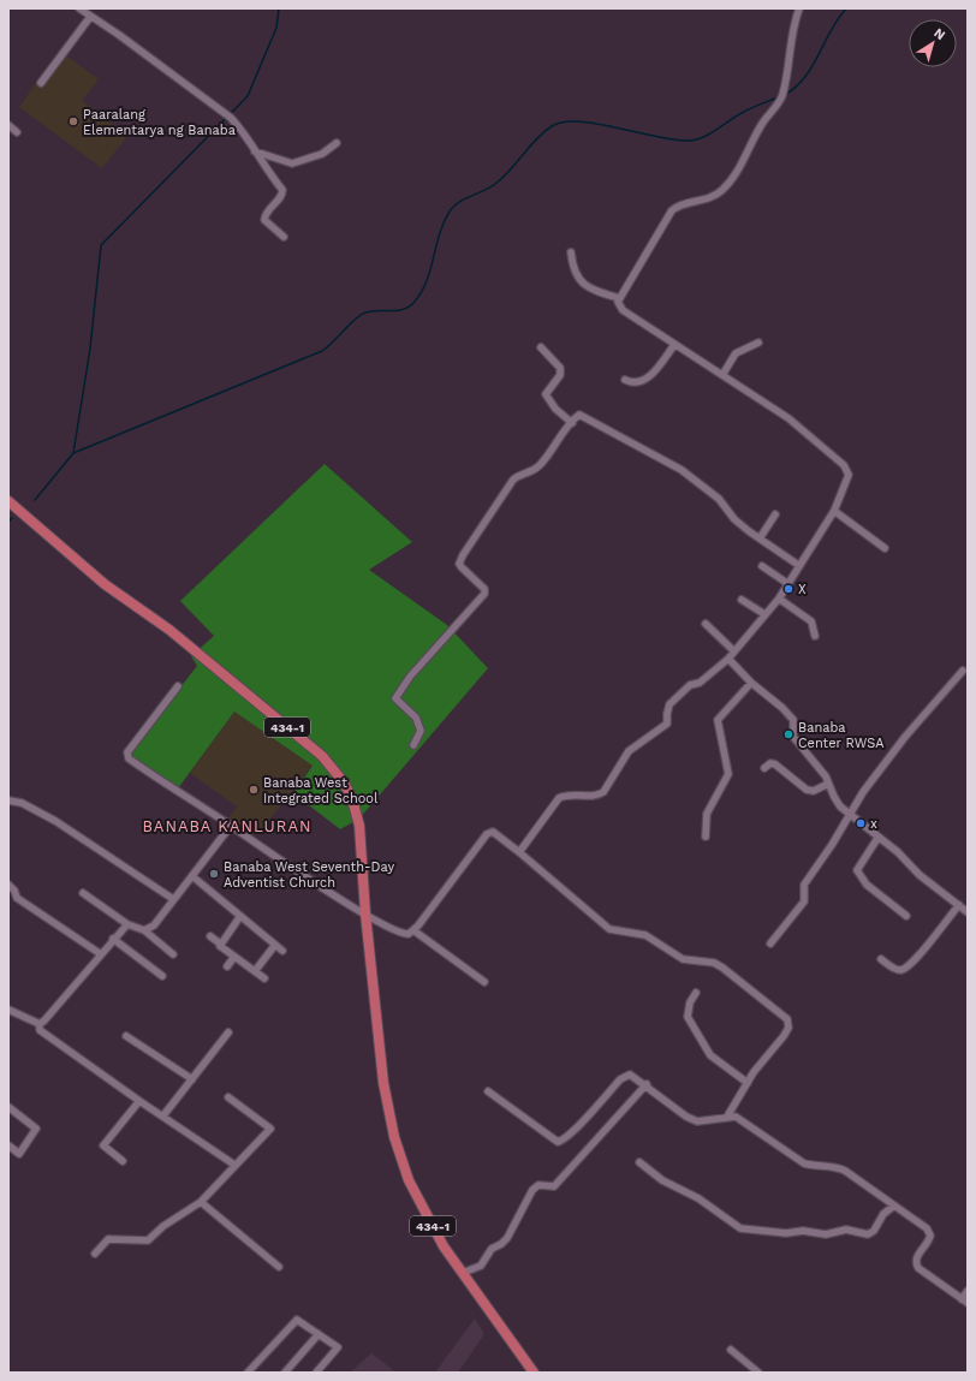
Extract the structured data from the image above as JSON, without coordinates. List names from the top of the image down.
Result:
{
  "streets": {
    "main road": ["434-1"]
  },
  "districts": ["BANABA KANLURAN"],
  "places": [
    "Paaralang Elementarya ng Banaba",
    "X",
    "Banaba Center RWSA",
    "Banaba West Integrated School",
    "x",
    "Banaba West Seventh-Day Adventist Church"
  ],
  "north": "top right"
}
